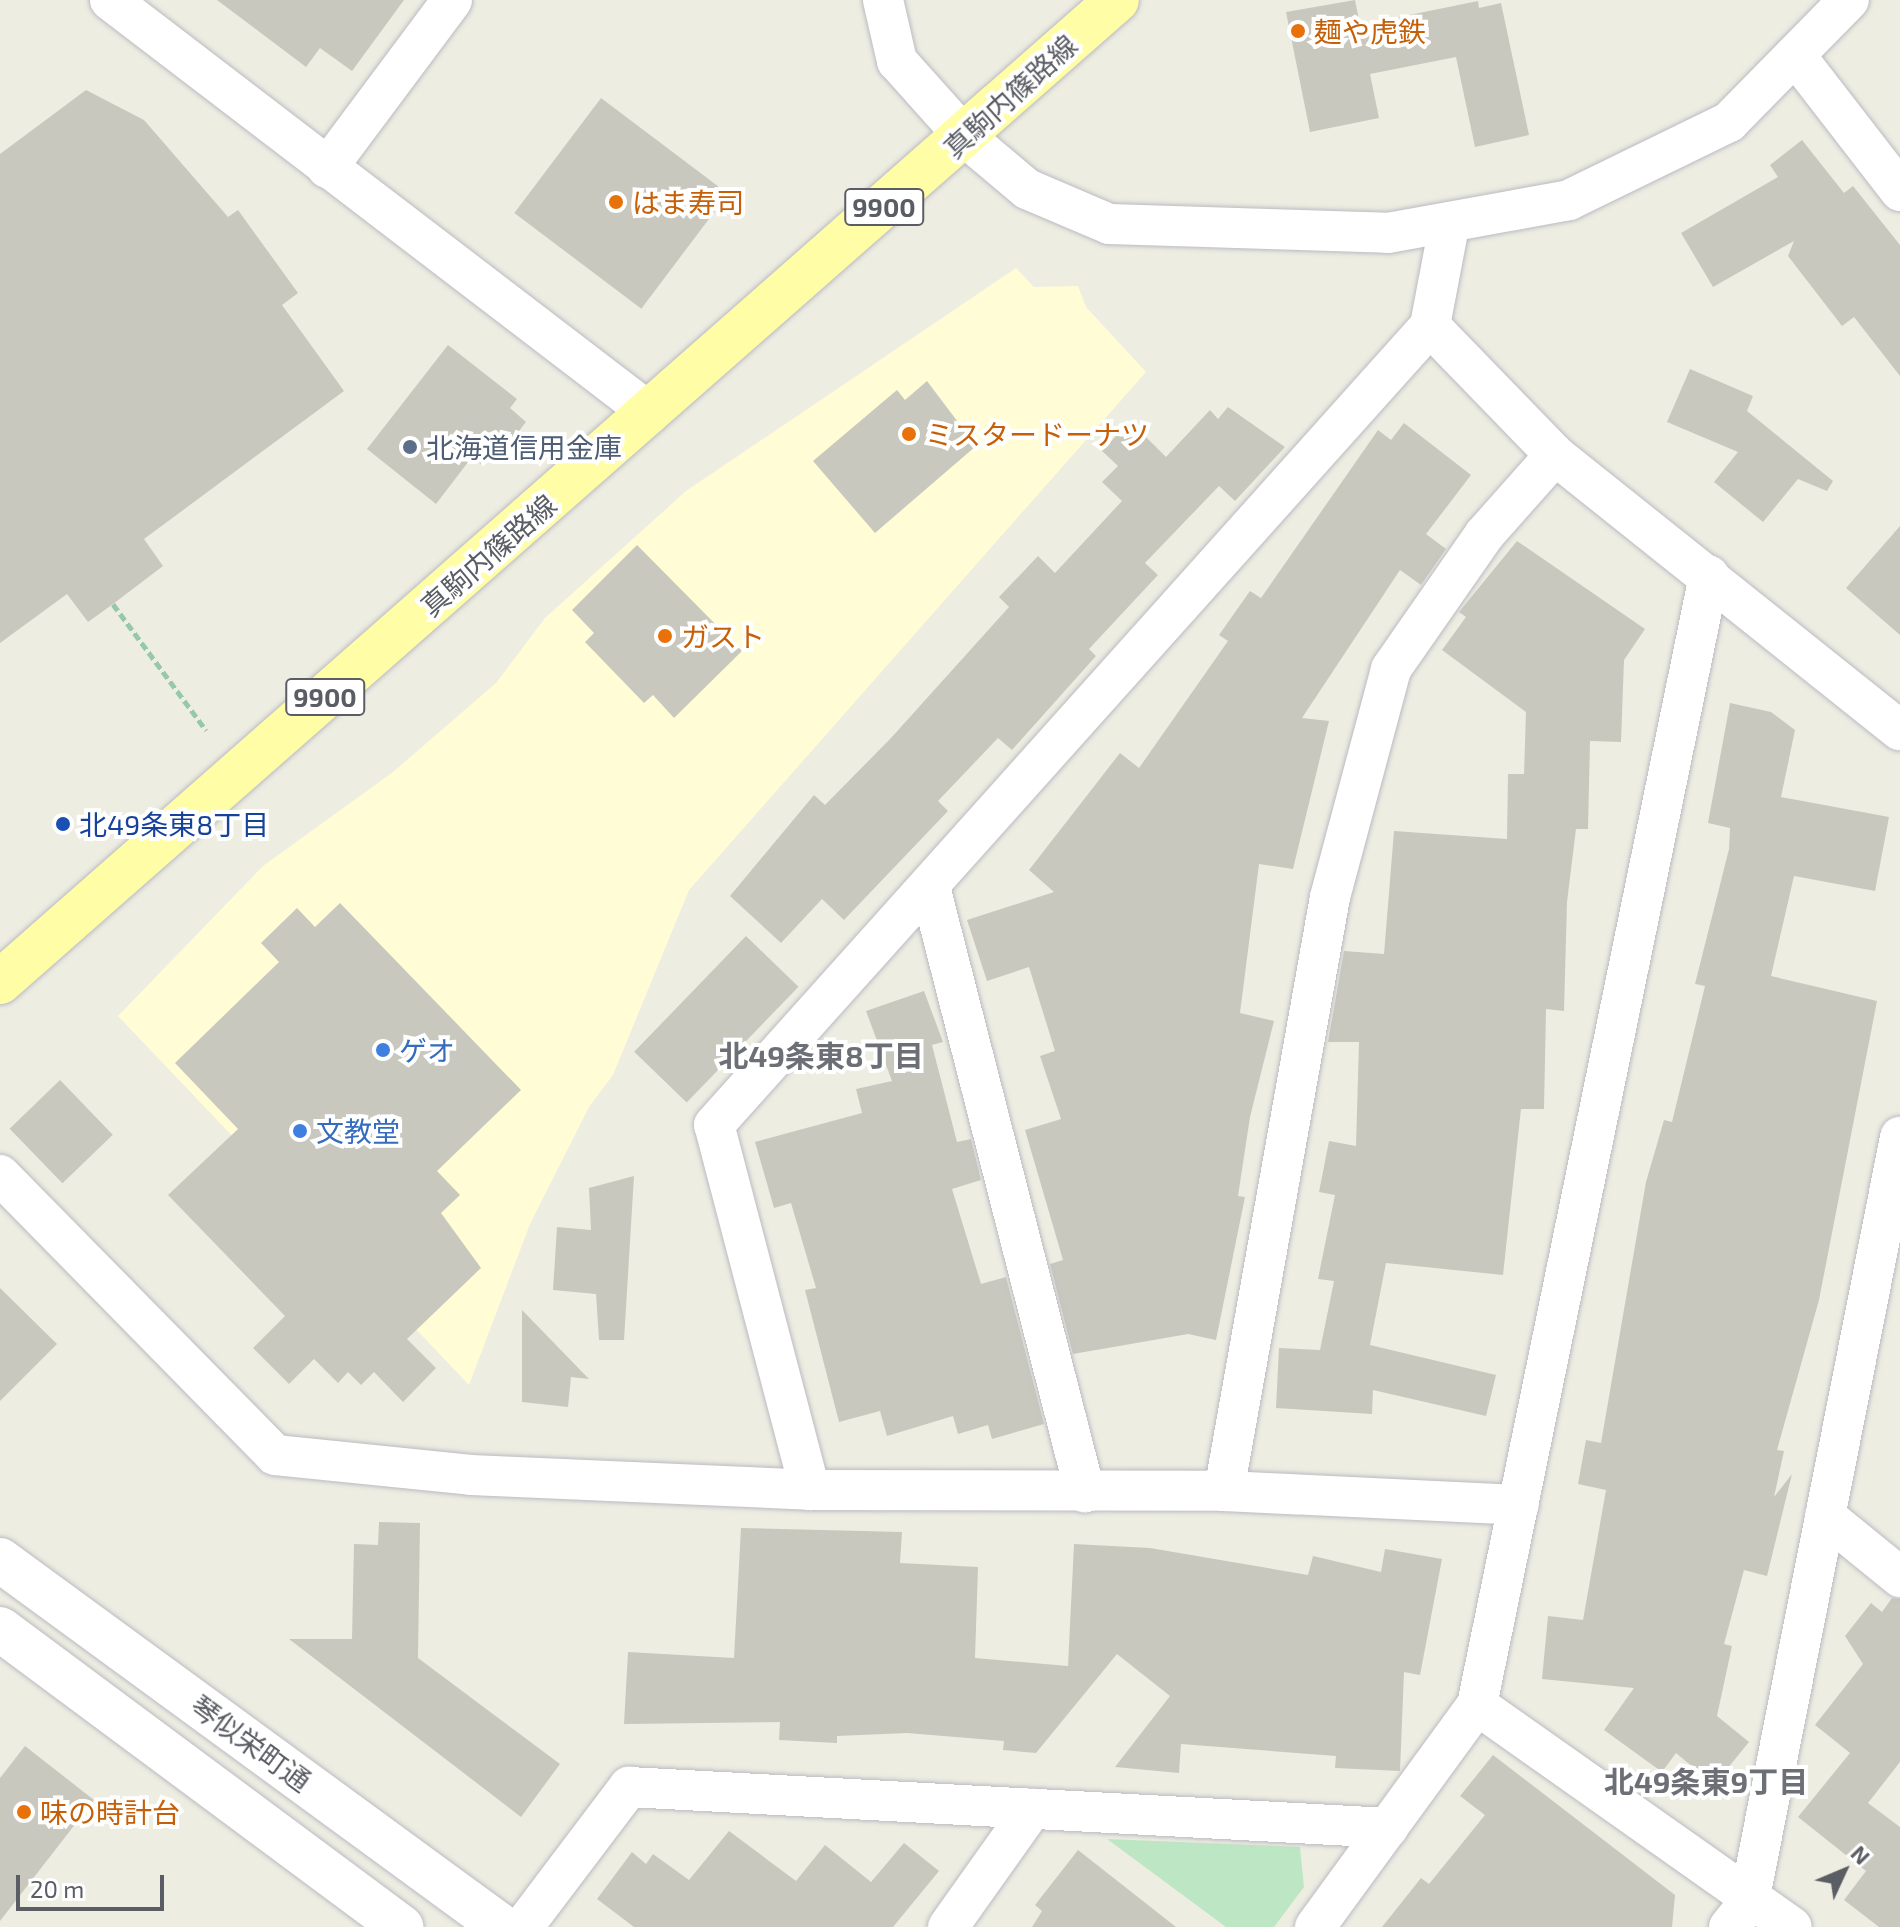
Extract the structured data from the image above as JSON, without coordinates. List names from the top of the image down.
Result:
{
  "streets": {
    "main road": ["真駒内篠路線", "9900"],
    "street": ["琴似栄町通"]
  },
  "districts": ["北49条東8丁目", "北49条東9丁目"],
  "places": [
    "麺や虎鉄",
    "はま寿司",
    "ミスタードーナツ",
    "北海道信用金庫",
    "ガスト",
    "北49条東8丁目",
    "ゲオ",
    "文教堂",
    "味の時計台"
  ],
  "scale_bar": "20 m",
  "north": "top right"
}
